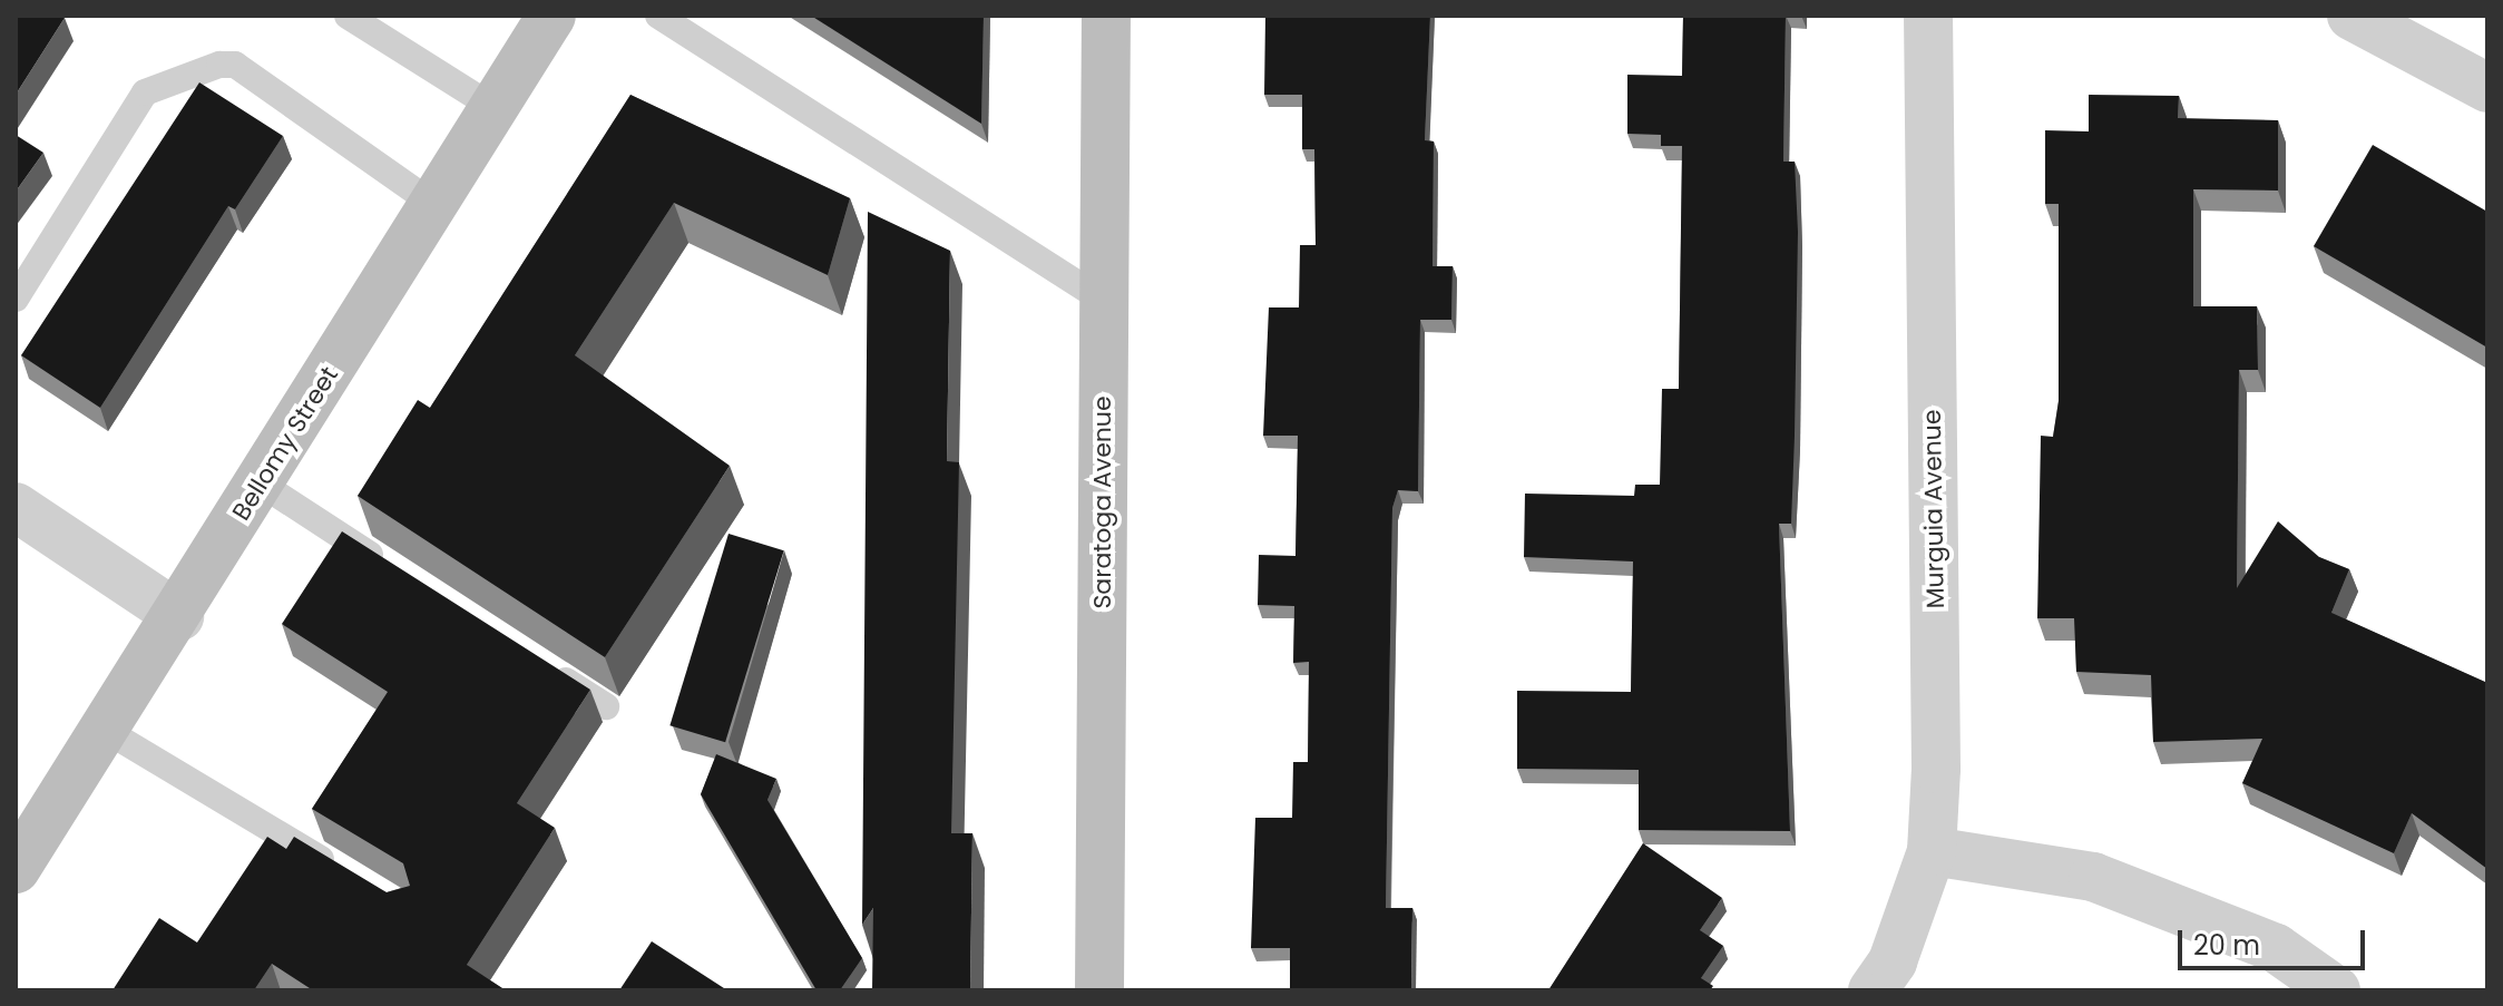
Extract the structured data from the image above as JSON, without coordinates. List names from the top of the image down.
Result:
{
  "streets": {
    "main road": ["Bellomy Street", "Saratoga Avenue"],
    "street": ["Murguia Avenue"]
  },
  "scale_bar": "20 m"
}
